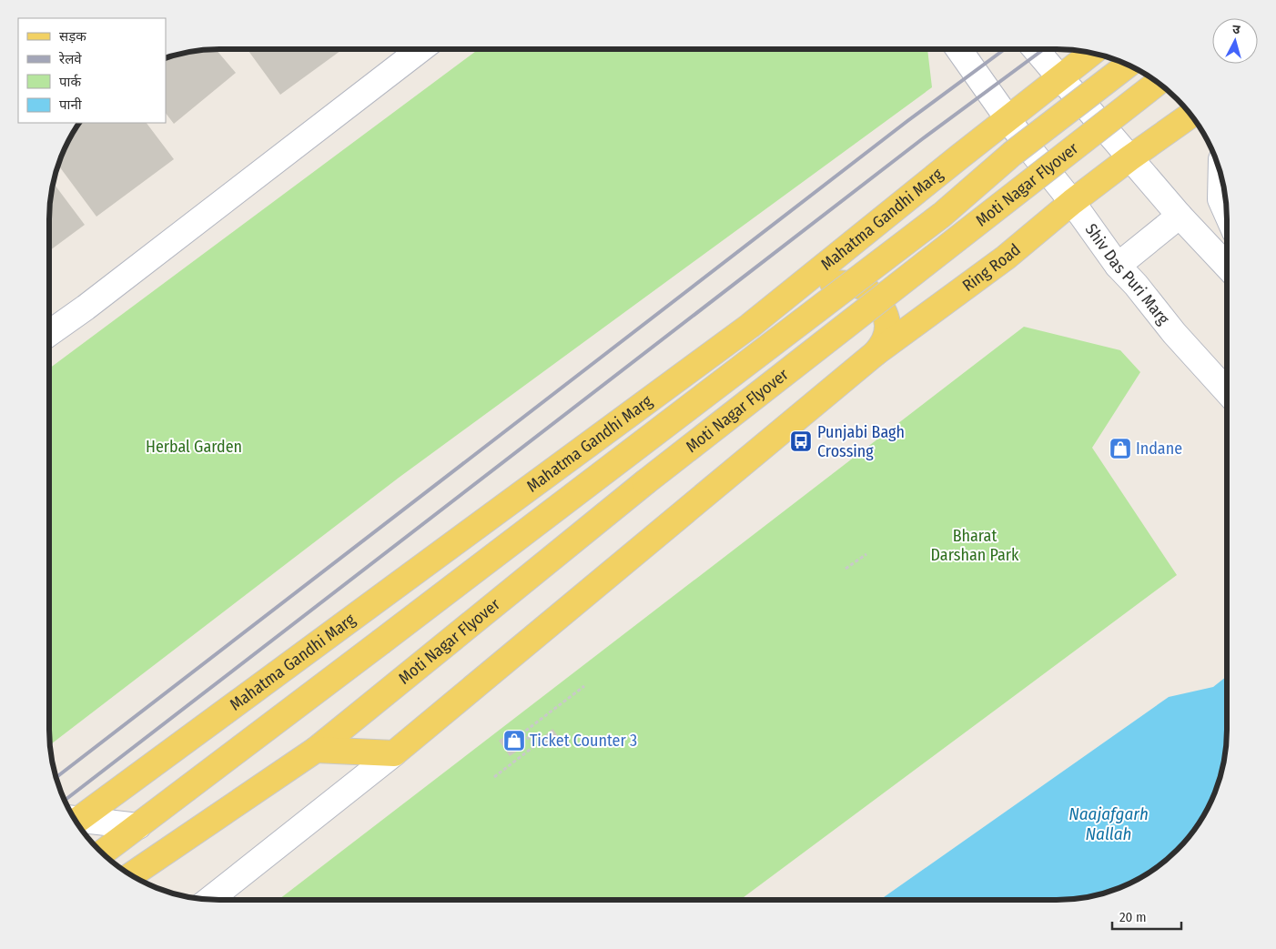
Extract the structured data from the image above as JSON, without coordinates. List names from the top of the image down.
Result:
{
  "streets": {
    "main road": ["Moti Nagar Flyover", "Mahatma Gandhi Marg", "Ring Road"],
    "street": ["Shiv Das Puri Marg"]
  },
  "crossings": [
    ["Mahatma Gandhi Marg", "Shiv Das Puri Marg"],
    ["Ring Road", "Shiv Das Puri Marg"]
  ],
  "water": ["Naajafgarh Nallah"],
  "parks": ["Herbal Garden", "Bharat Darshan Park"],
  "places": {
    "bus stop": ["Punjabi Bagh Crossing"],
    "shop": ["Indane", "Ticket Counter 3"]
  },
  "legend": [
    "सड़क",
    "रेलवे",
    "पार्क",
    "पानी"
  ],
  "scale_bar": "20 m",
  "north": "top"
}
